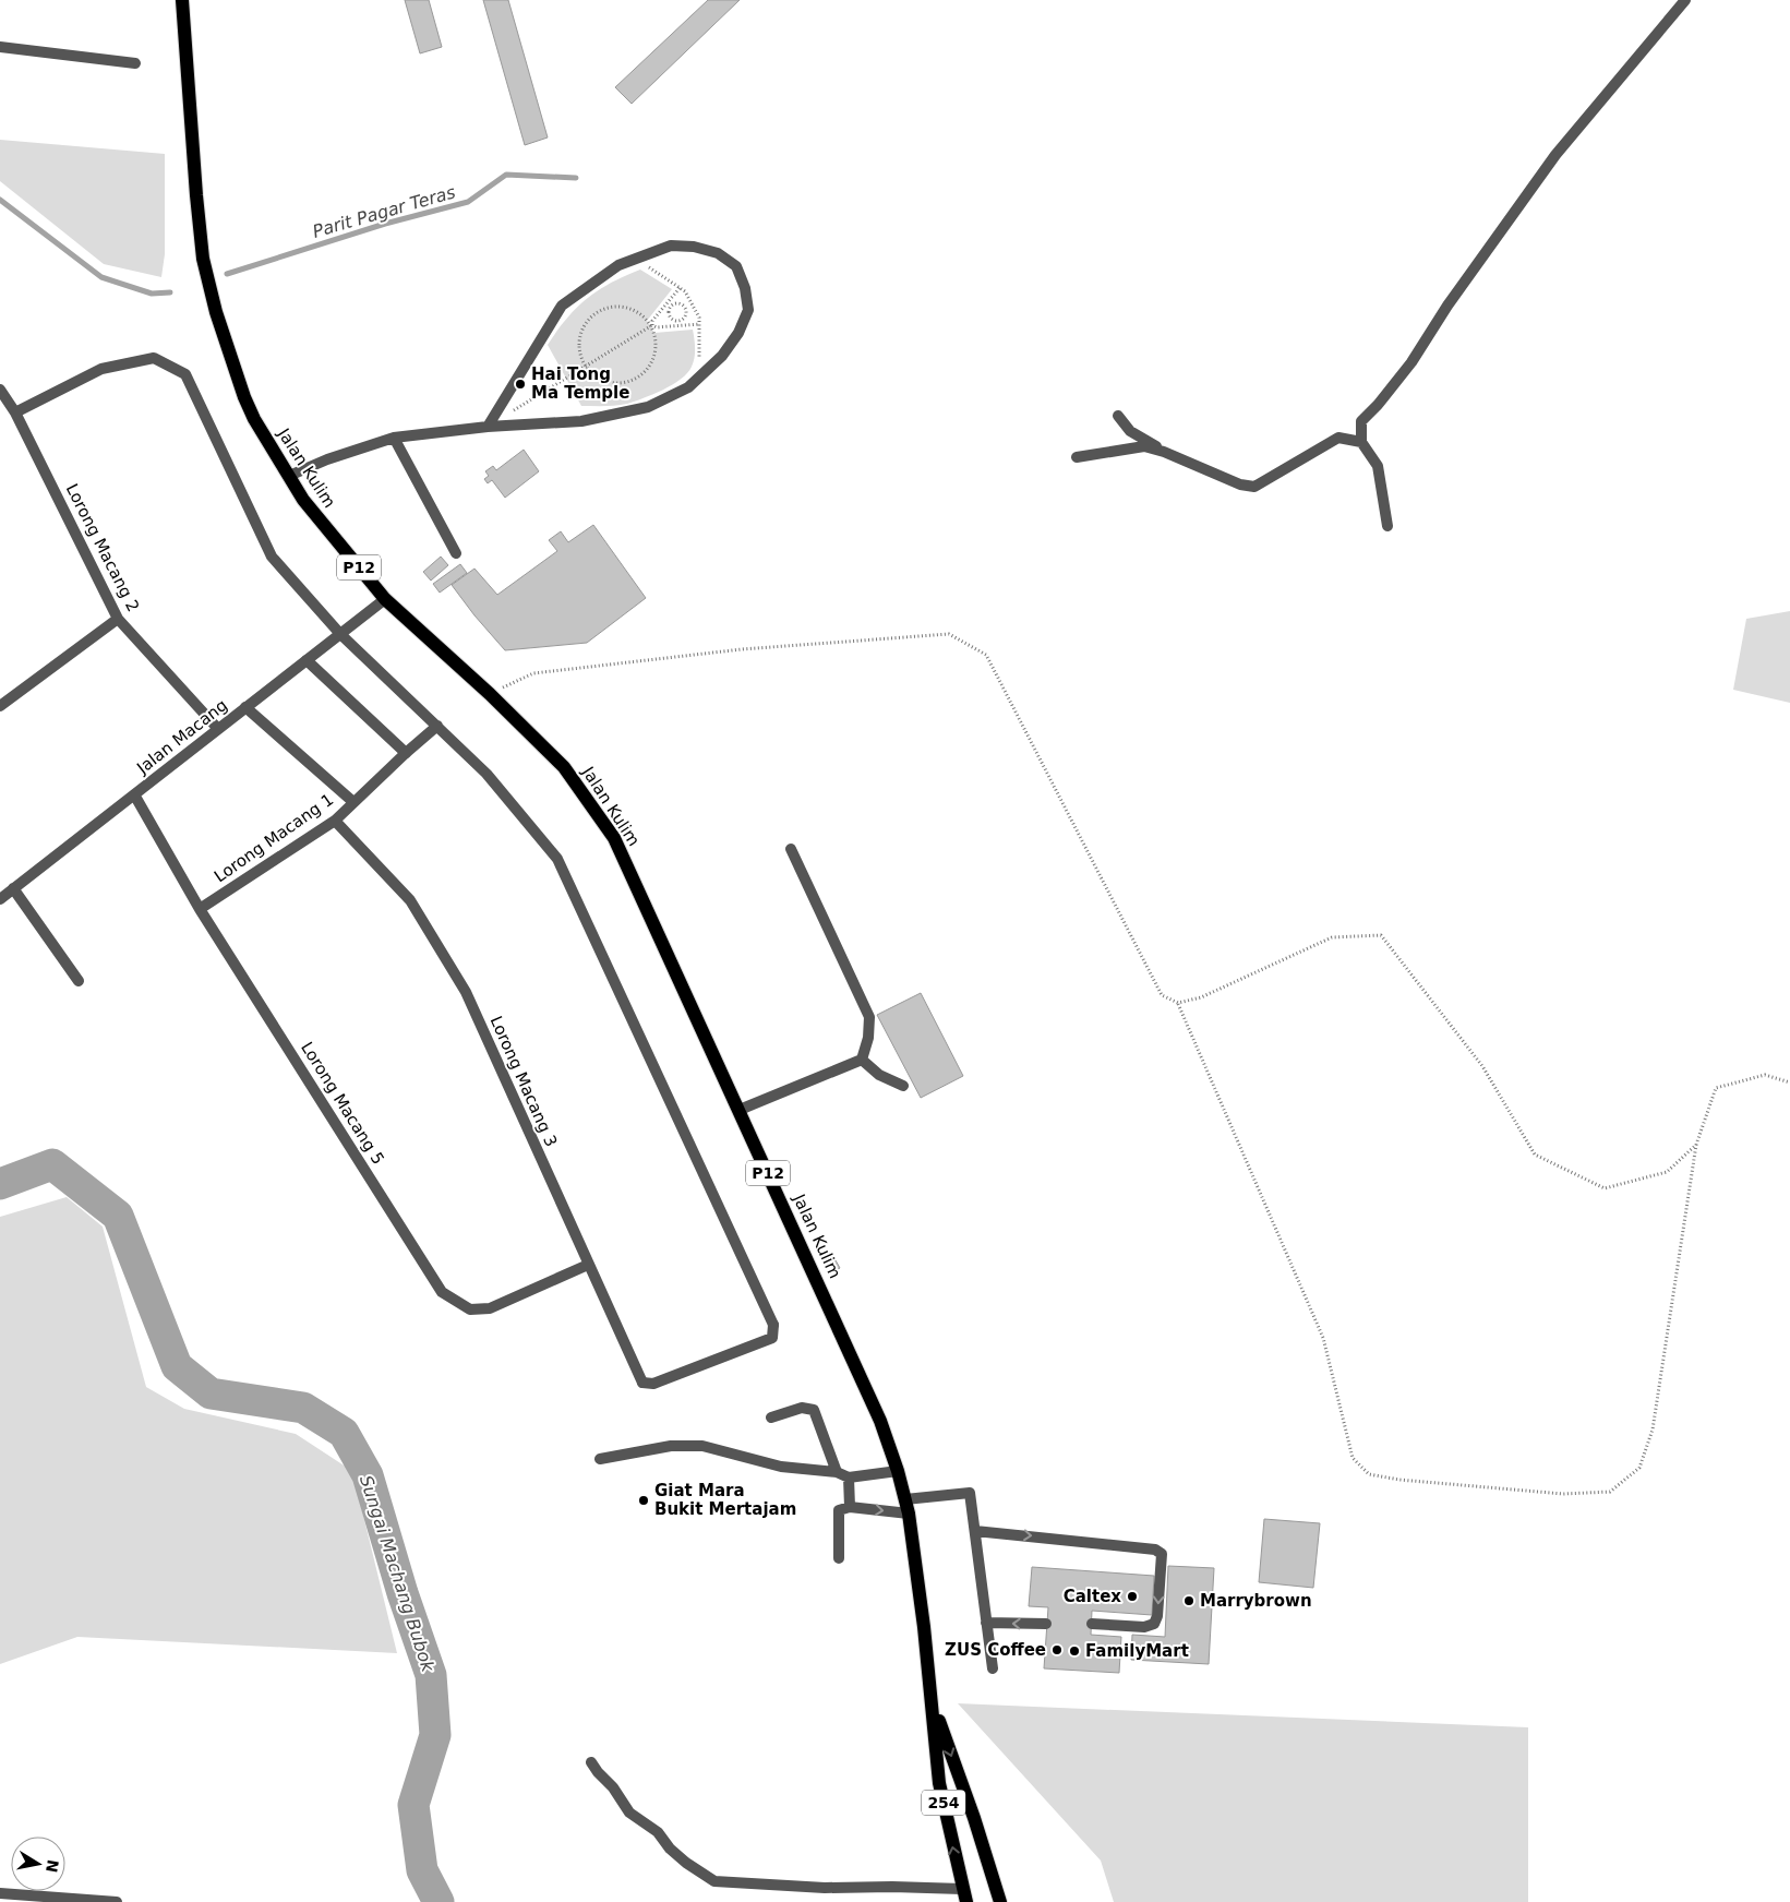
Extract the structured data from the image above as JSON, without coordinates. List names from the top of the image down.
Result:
{
  "streets": {
    "main road": ["Jalan Kulim", "P12", "254"],
    "street": [
      "Lorong Macang 2",
      "Jalan Macang",
      "Lorong Macang 1",
      "Lorong Macang 3",
      "Lorong Macang 5"
    ]
  },
  "crossings": [
    ["Jalan Kulim", "Jalan Macang"],
    ["Jalan Kulim", "254"],
    ["Lorong Macang 2", "Jalan Macang"],
    ["Jalan Macang", "Lorong Macang 5"],
    ["Lorong Macang 1", "Lorong Macang 3"],
    ["Lorong Macang 1", "Lorong Macang 5"],
    ["Lorong Macang 3", "Lorong Macang 5"]
  ],
  "water": ["Parit Pagar Teras", "Sungai Machang Bubok"],
  "places": [
    "Hai Tong Ma Temple",
    "Giat Mara Bukit Mertajam",
    "Caltex",
    "Marrybrown",
    "ZUS Coffee",
    "FamilyMart"
  ],
  "north": "right"
}
